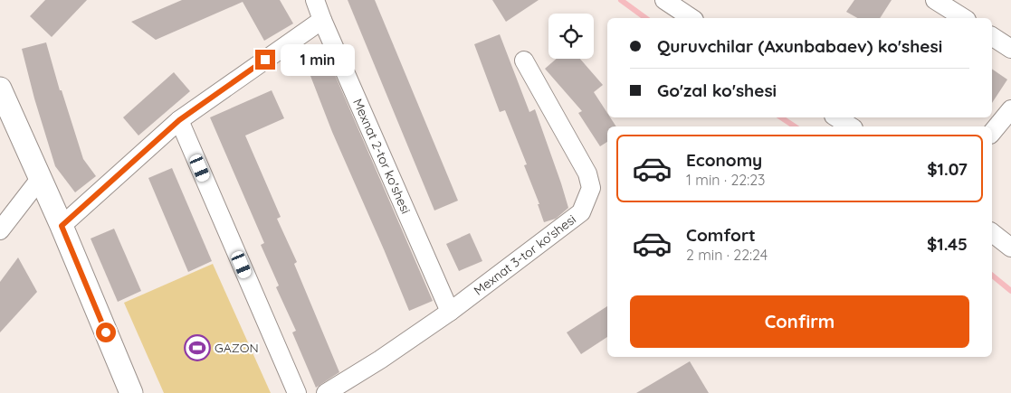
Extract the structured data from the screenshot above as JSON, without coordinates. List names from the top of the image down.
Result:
{
  "streets": {
    "street": ["Mexnat 2-tor ko'shesi", "Mexnat 3-tor ko'shesi"]
  },
  "crossings": [
    ["Mexnat 2-tor ko'shesi", "Mexnat 3-tor ko'shesi"]
  ],
  "places": {
    "sports": ["GAZON"]
  },
  "page": {
    "banner": ["Quruvchilar (Axunbabaev) ko'shesi", "Go'zal ko'shesi"],
    "bubble": "1 min",
    "list": [
      {
        "name": "Economy",
        "note": "1 min · 22:23",
        "value": "$1.07"
      },
      {
        "name": "Comfort",
        "note": "2 min · 22:24",
        "value": "$1.45"
      }
    ],
    "buttons": "Confirm"
  }
}
